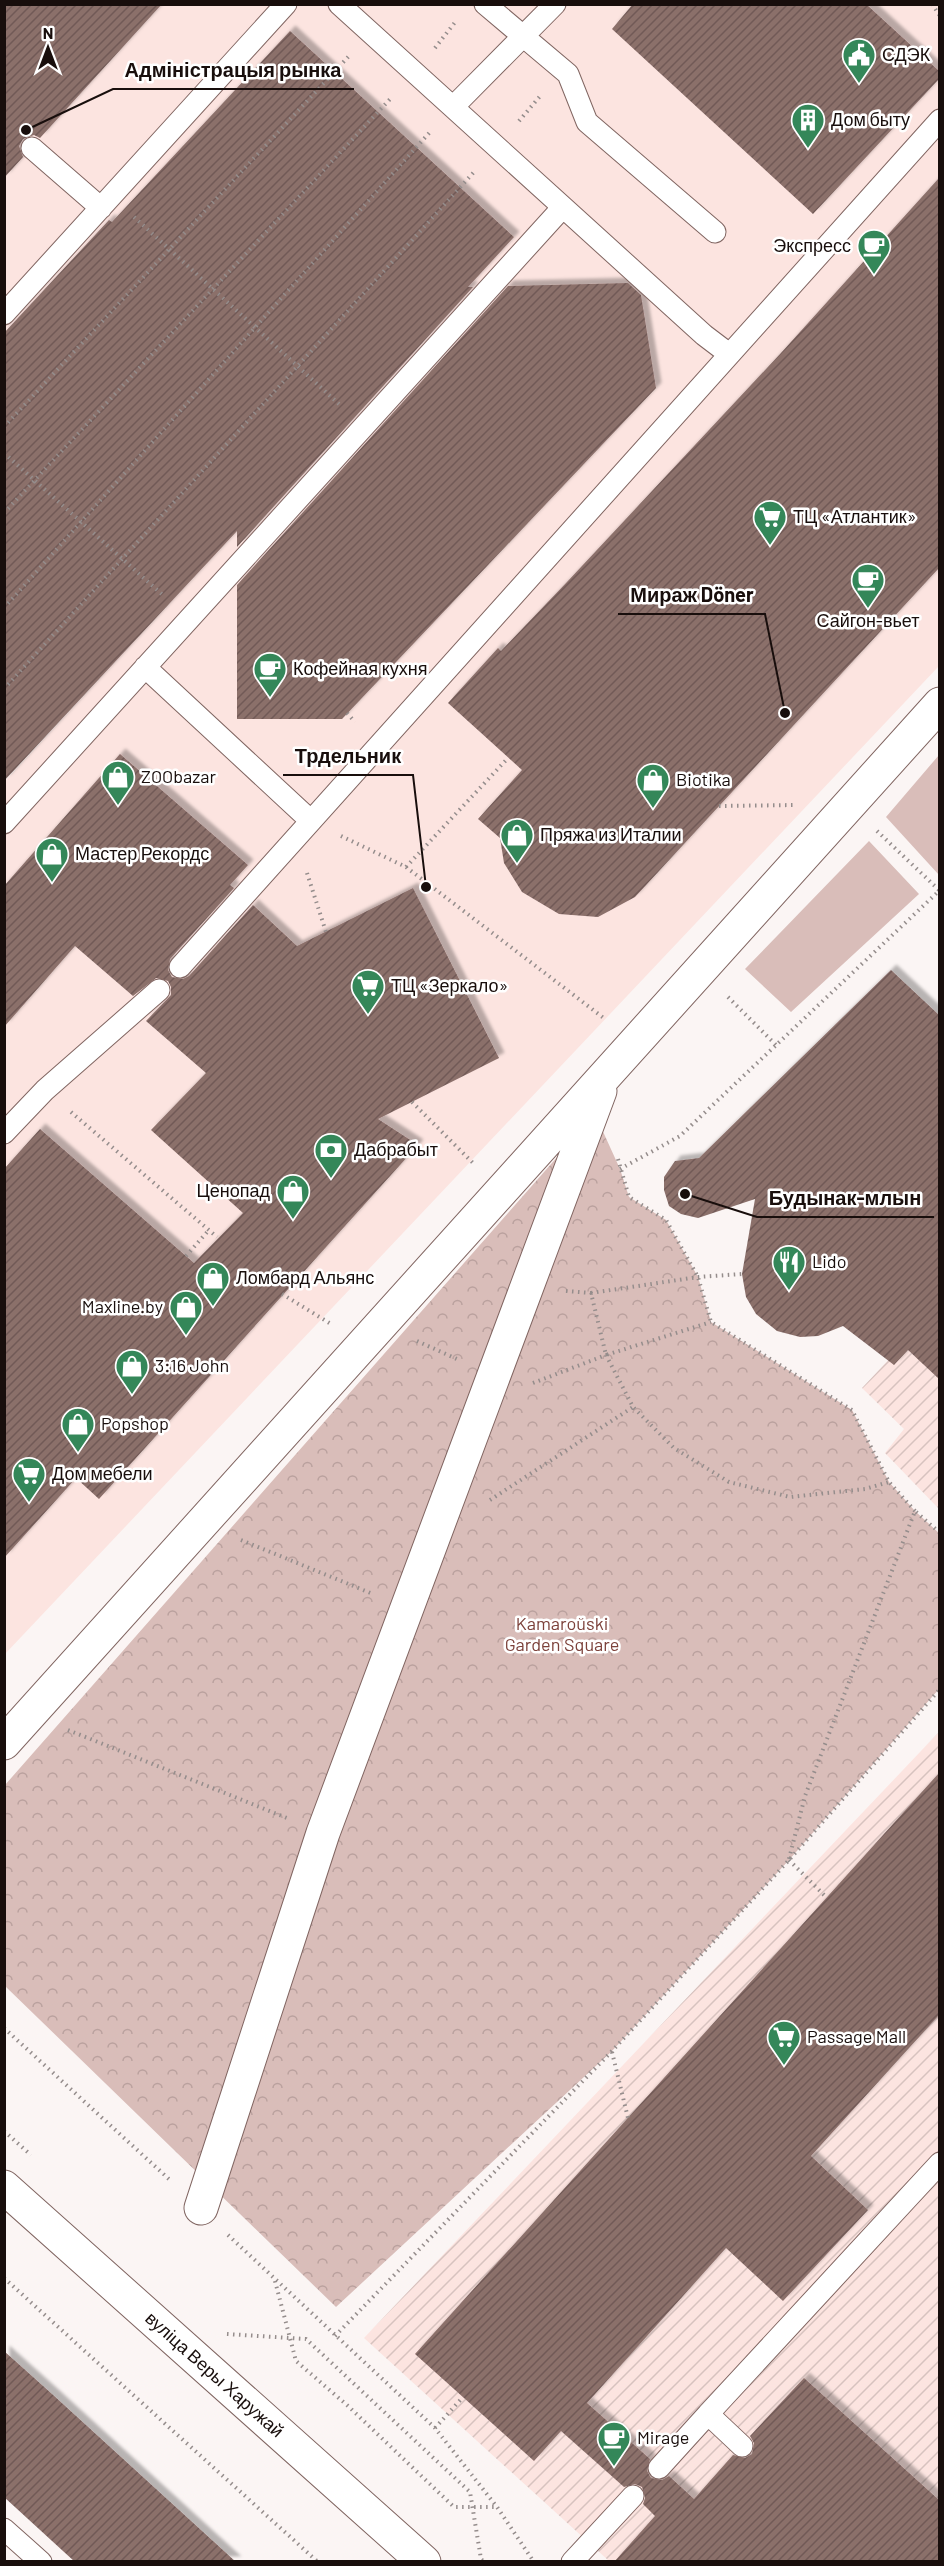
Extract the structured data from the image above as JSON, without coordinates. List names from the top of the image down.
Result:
{
  "streets": {
    "street": ["вуліца Веры Харужай"]
  },
  "parks": ["Kamaroŭski Garden Square"],
  "places": {
    "public building": ["СДЭК"],
    "other": [
      "Адміністрацыя рынка",
      "Мираж Döner",
      "Трдельник",
      "Будынак-млын"
    ],
    "building": ["Дом быту"],
    "cafe": [
      "Экспресс",
      "Сайгон-вьет",
      "Кофейная кухня",
      "Mirage"
    ],
    "supermarket": [
      "ТЦ «Атлантик»",
      "ТЦ «Зеркало»",
      "Дом мебели",
      "Passage Mall"
    ],
    "shop": [
      "ZOObazar",
      "Biotika",
      "Пряжа из Италии",
      "Мастер Рекордс",
      "Ценопад",
      "Ломбард Альянс",
      "Maxline.by",
      "3:16 John",
      "Popshop"
    ],
    "bank": ["Дабрабыт"],
    "restaurant": ["Lido"]
  },
  "north": "top"
}
